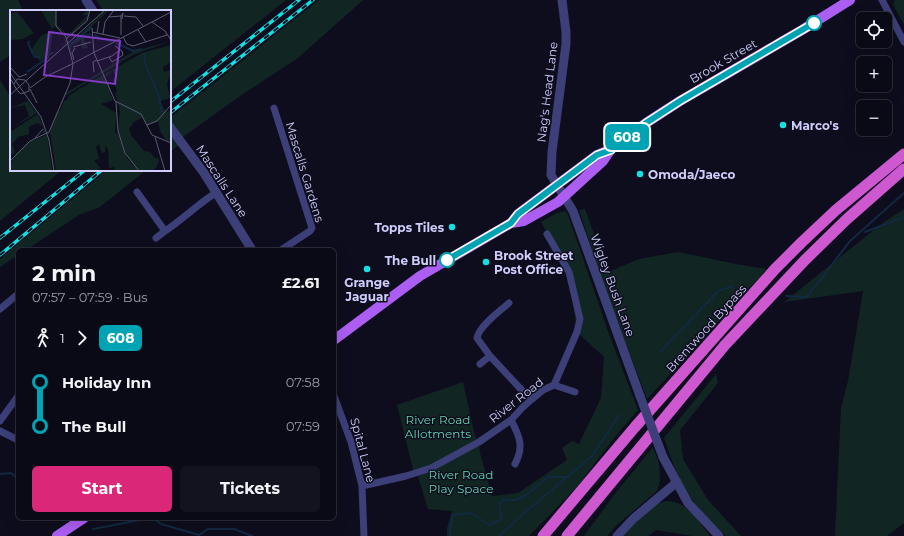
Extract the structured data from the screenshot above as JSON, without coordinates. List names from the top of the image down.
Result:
{
  "streets": {
    "highway": ["Brentwood Bypass"],
    "main road": ["Brook Street"],
    "street": [
      "Nag's Head Lane",
      "Mascalls Gardens",
      "Mascalls Lane",
      "Wigley Bush Lane",
      "River Road",
      "Spital Lane"
    ]
  },
  "crossings": [
    ["Brook Street", "Nag's Head Lane"],
    ["Brook Street", "Wigley Bush Lane"],
    ["Nag's Head Lane", "Wigley Bush Lane"],
    ["River Road", "Spital Lane"]
  ],
  "parks": ["River Road Allotments", "River Road Play Space"],
  "places": [
    "Marco's",
    "Omoda/Jaeco",
    "Topps Tiles",
    "The Bull",
    "Brook Street Post Office",
    "Grange Jaguar"
  ],
  "lines": ["bus line 608"],
  "page": {
    "on_map": "608",
    "map_buttons": ["+", "−"],
    "heading": ["2 min", "07:57 – 07:59 · Bus", "£2.61"],
    "legs": ["1", "608"],
    "list": [
      {
        "name": "Holiday Inn",
        "value": "07:58"
      },
      {
        "name": "The Bull",
        "value": "07:59"
      }
    ],
    "buttons": ["Start", "Tickets"]
  }
}
